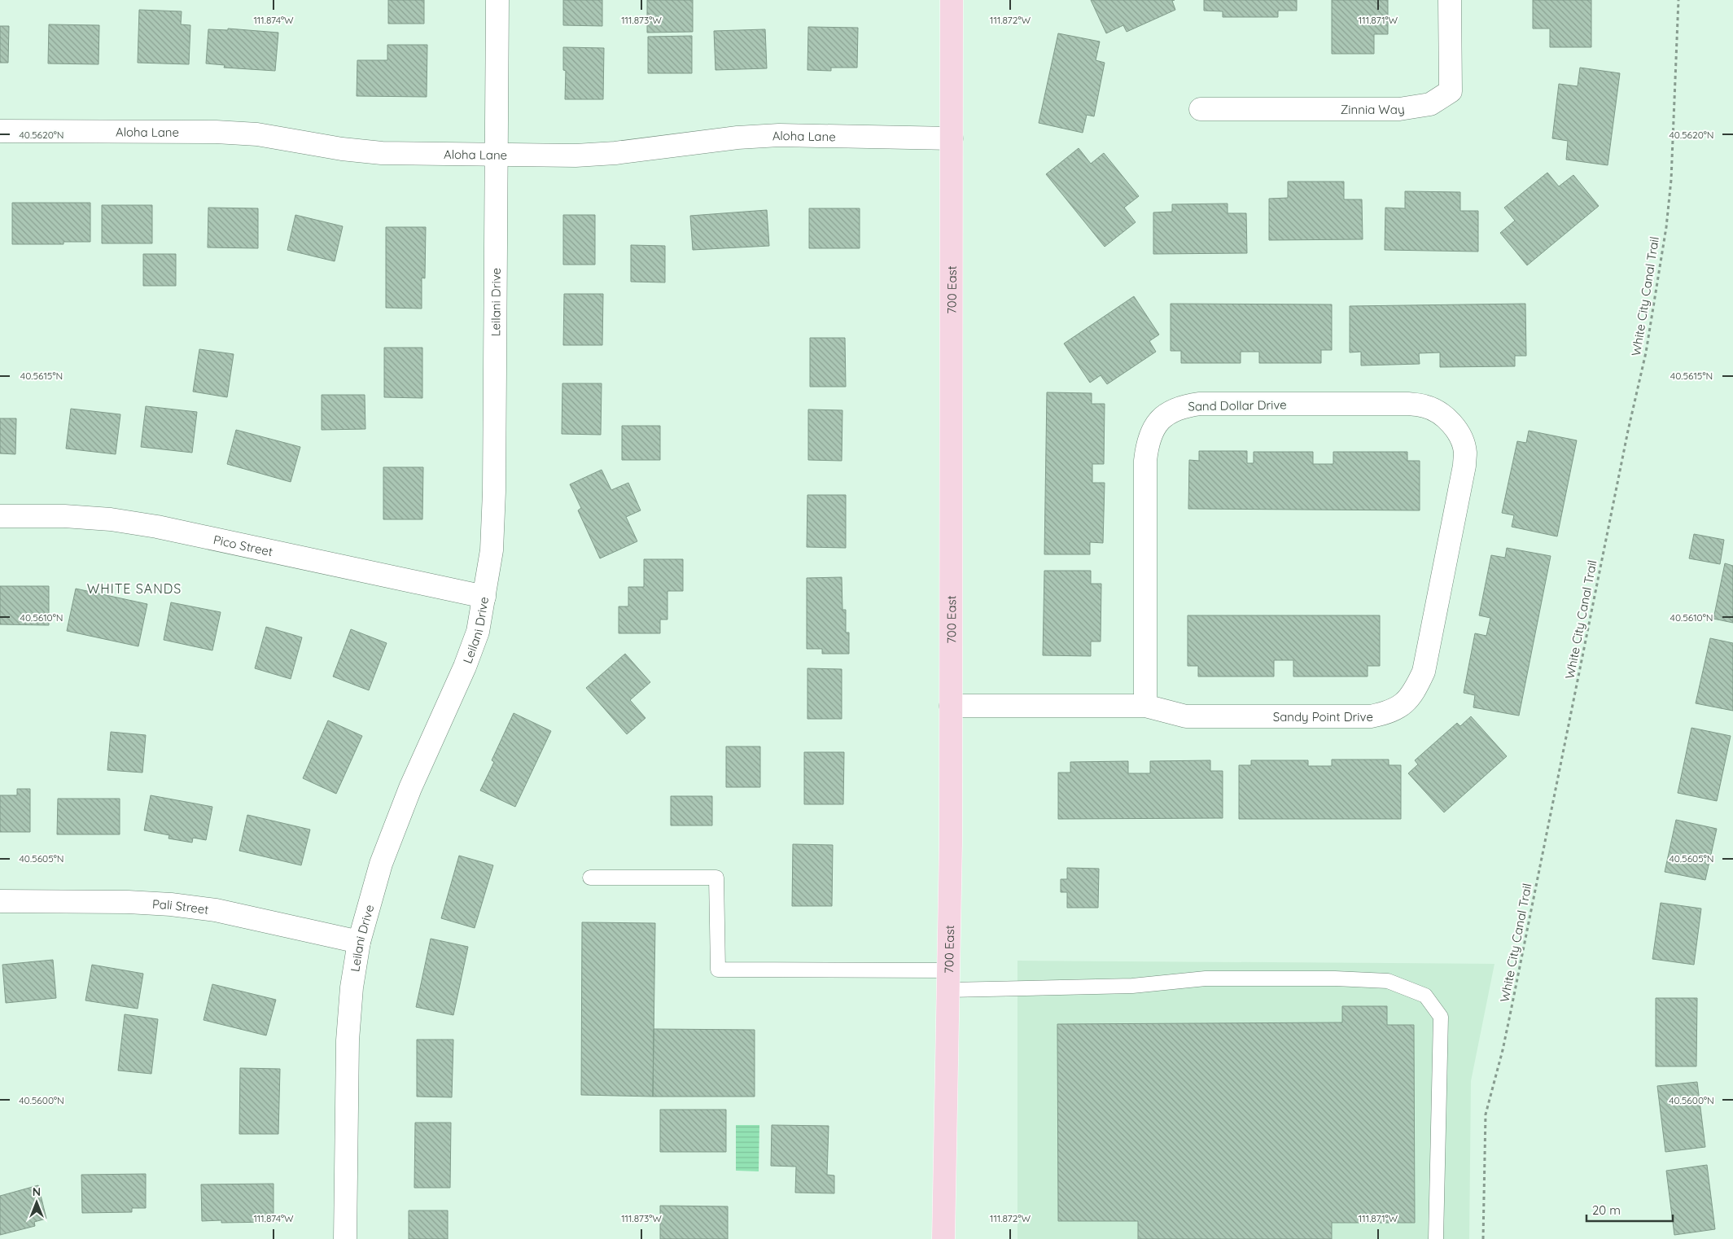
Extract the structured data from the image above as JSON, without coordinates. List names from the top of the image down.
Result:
{
  "streets": {
    "main road": ["700 East"],
    "street": [
      "Zinnia Way",
      "Aloha Lane",
      "Leilani Drive",
      "Sand Dollar Drive",
      "Pico Street",
      "Sandy Point Drive",
      "Pali Street"
    ],
    "path": ["White City Canal Trail"]
  },
  "crossings": [
    ["Aloha Lane", "700 East"],
    ["Aloha Lane", "Leilani Drive"],
    ["700 East", "Sandy Point Drive"],
    ["Leilani Drive", "Pico Street"],
    ["Leilani Drive", "Pali Street"],
    ["Sand Dollar Drive", "Sandy Point Drive"]
  ],
  "districts": ["WHITE SANDS"],
  "scale_bar": "20 m",
  "north": "top",
  "coordinates": [
    "111.874°W",
    "111.873°W",
    "111.872°W",
    "111.871°W",
    "40.5620°N",
    "40.5615°N",
    "40.5610°N",
    "40.5605°N",
    "40.5600°N"
  ]
}
